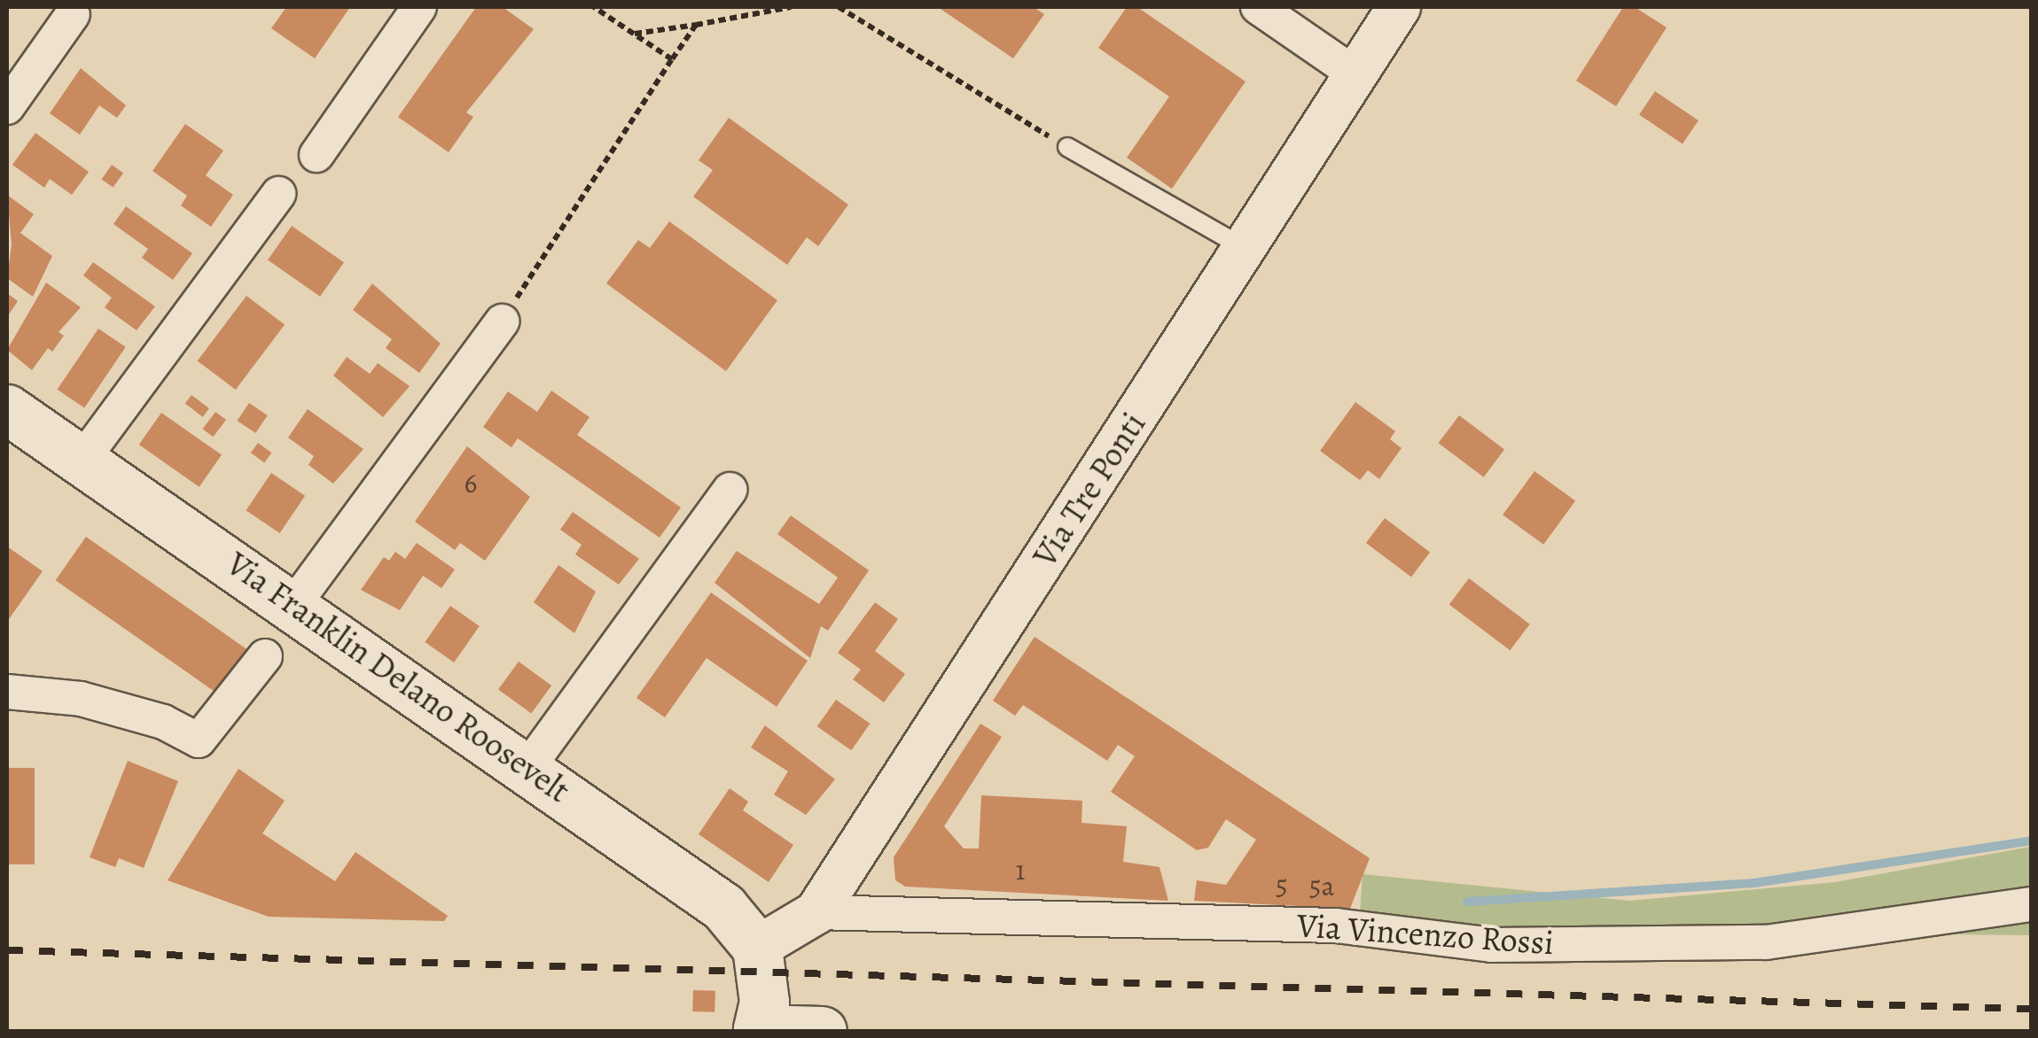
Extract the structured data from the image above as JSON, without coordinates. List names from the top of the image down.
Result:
{
  "streets": {
    "main road": ["Via Franklin Delano Roosevelt"],
    "street": ["Via Tre Ponti", "Via Vincenzo Rossi"]
  },
  "crossings": [
    ["Via Tre Ponti", "Via Franklin Delano Roosevelt"],
    ["Via Tre Ponti", "Via Vincenzo Rossi"]
  ],
  "house_numbers": [
    "6",
    "1",
    "5",
    "5a"
  ]
}
